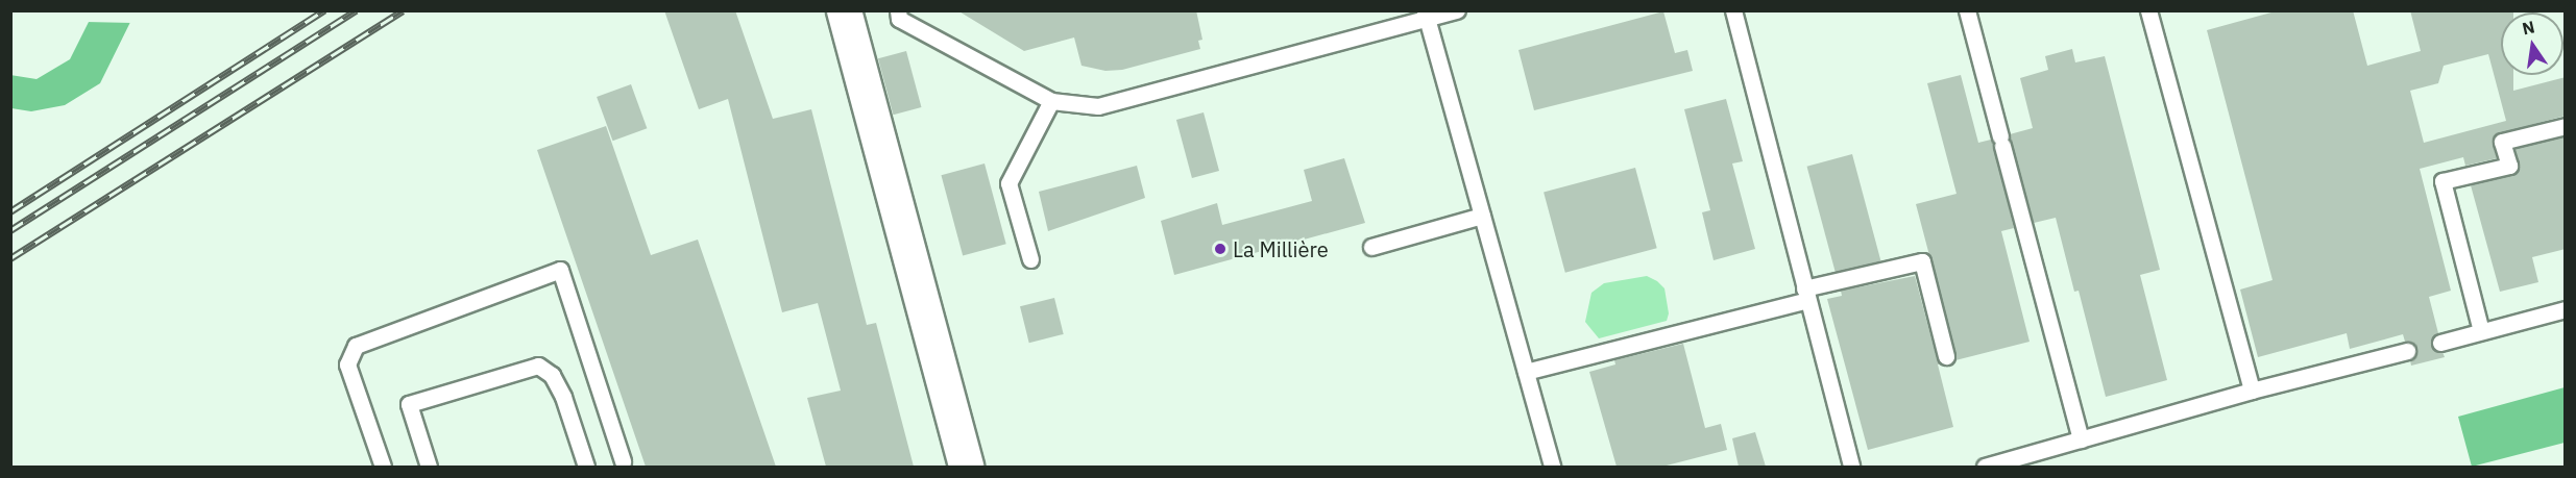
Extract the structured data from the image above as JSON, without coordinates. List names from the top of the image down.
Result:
{
  "places": ["La Millière"],
  "north": "top"
}
